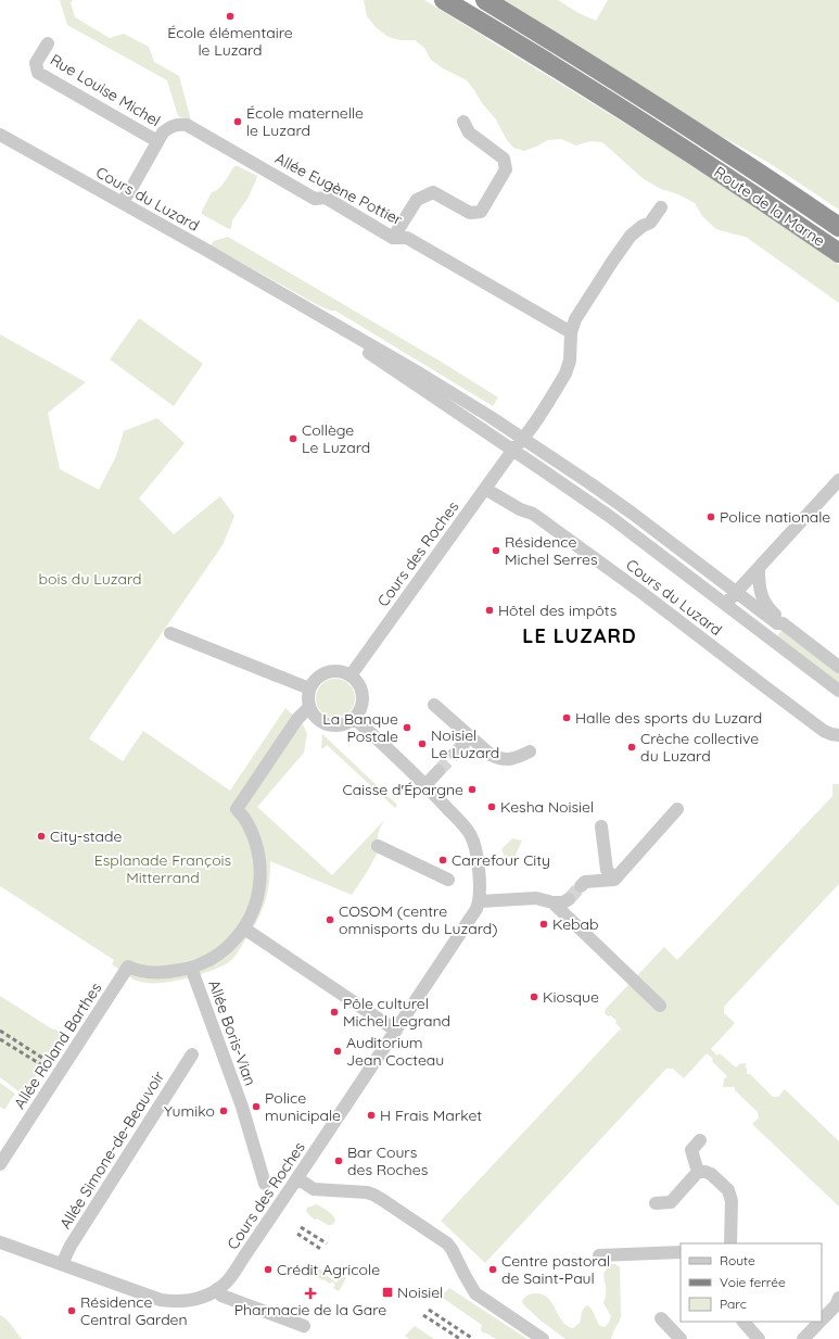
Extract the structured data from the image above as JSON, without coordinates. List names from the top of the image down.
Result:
{
  "streets": {
    "highway": ["Route de la Marne"],
    "street": [
      "Rue Louise Michel",
      "Allée Eugène Pottier",
      "Cours du Luzard",
      "Cours des Roches",
      "Allée Boris-Vian",
      "Allée Roland Barthes",
      "Allée Simone-de-Beauvoir"
    ]
  },
  "crossings": [
    ["Rue Louise Michel", "Allée Eugène Pottier"],
    ["Allée Eugène Pottier", "Cours du Luzard"],
    ["Cours du Luzard", "Cours des Roches"],
    ["Cours des Roches", "Allée Simone-de-Beauvoir"],
    ["Allée Boris-Vian", "Allée Roland Barthes"]
  ],
  "districts": ["LE LUZARD"],
  "parks": ["bois du Luzard", "Esplanade François Mitterrand"],
  "places": {
    "other": [
      "École élémentaire le Luzard",
      "École maternelle le Luzard",
      "Collège Le Luzard",
      "Police nationale",
      "Résidence Michel Serres",
      "Hôtel des impôts",
      "Halle des sports du Luzard",
      "La Banque Postale",
      "Noisiel Le Luzard",
      "Crèche collective du Luzard",
      "Caisse d'Épargne",
      "Kesha Noisiel",
      "City-stade",
      "Carrefour City",
      "COSOM (centre omnisports du Luzard)",
      "Kebab",
      "Kiosque",
      "Pôle culturel Michel Legrand",
      "Auditorium Jean Cocteau",
      "Police municipale",
      "Yumiko",
      "H Frais Market",
      "Bar Cours des Roches",
      "Crédit Agricole",
      "Centre pastoral de Saint-Paul",
      "Résidence Central Garden"
    ],
    "transit": ["Noisiel"],
    "health": ["Pharmacie de la Gare"]
  },
  "legend": ["Route", "Voie ferrée", "Parc"]
}
